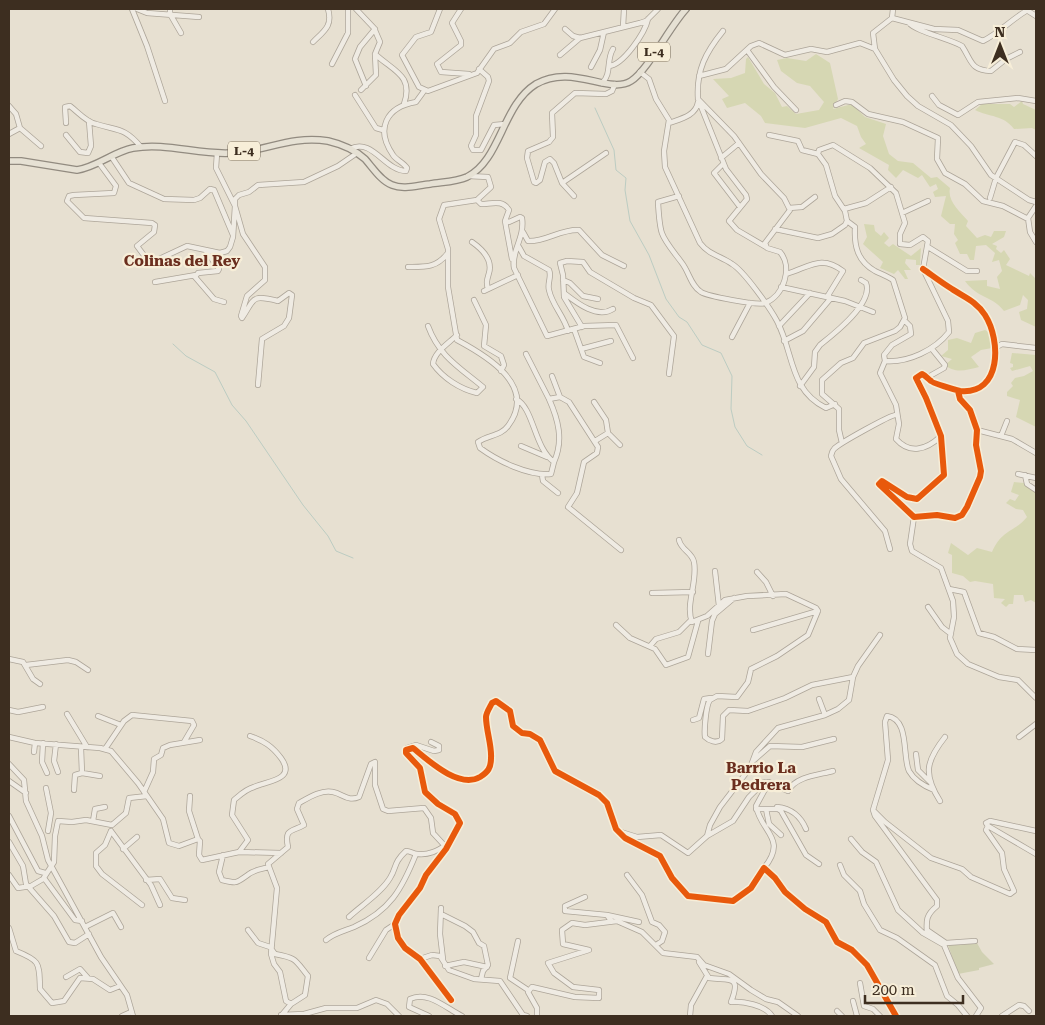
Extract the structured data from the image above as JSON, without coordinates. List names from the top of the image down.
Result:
{
  "streets": {
    "main road": ["L-4"]
  },
  "districts": ["Colinas del Rey", "Barrio La Pedrera"],
  "scale_bar": "200 m",
  "north": "top"
}
